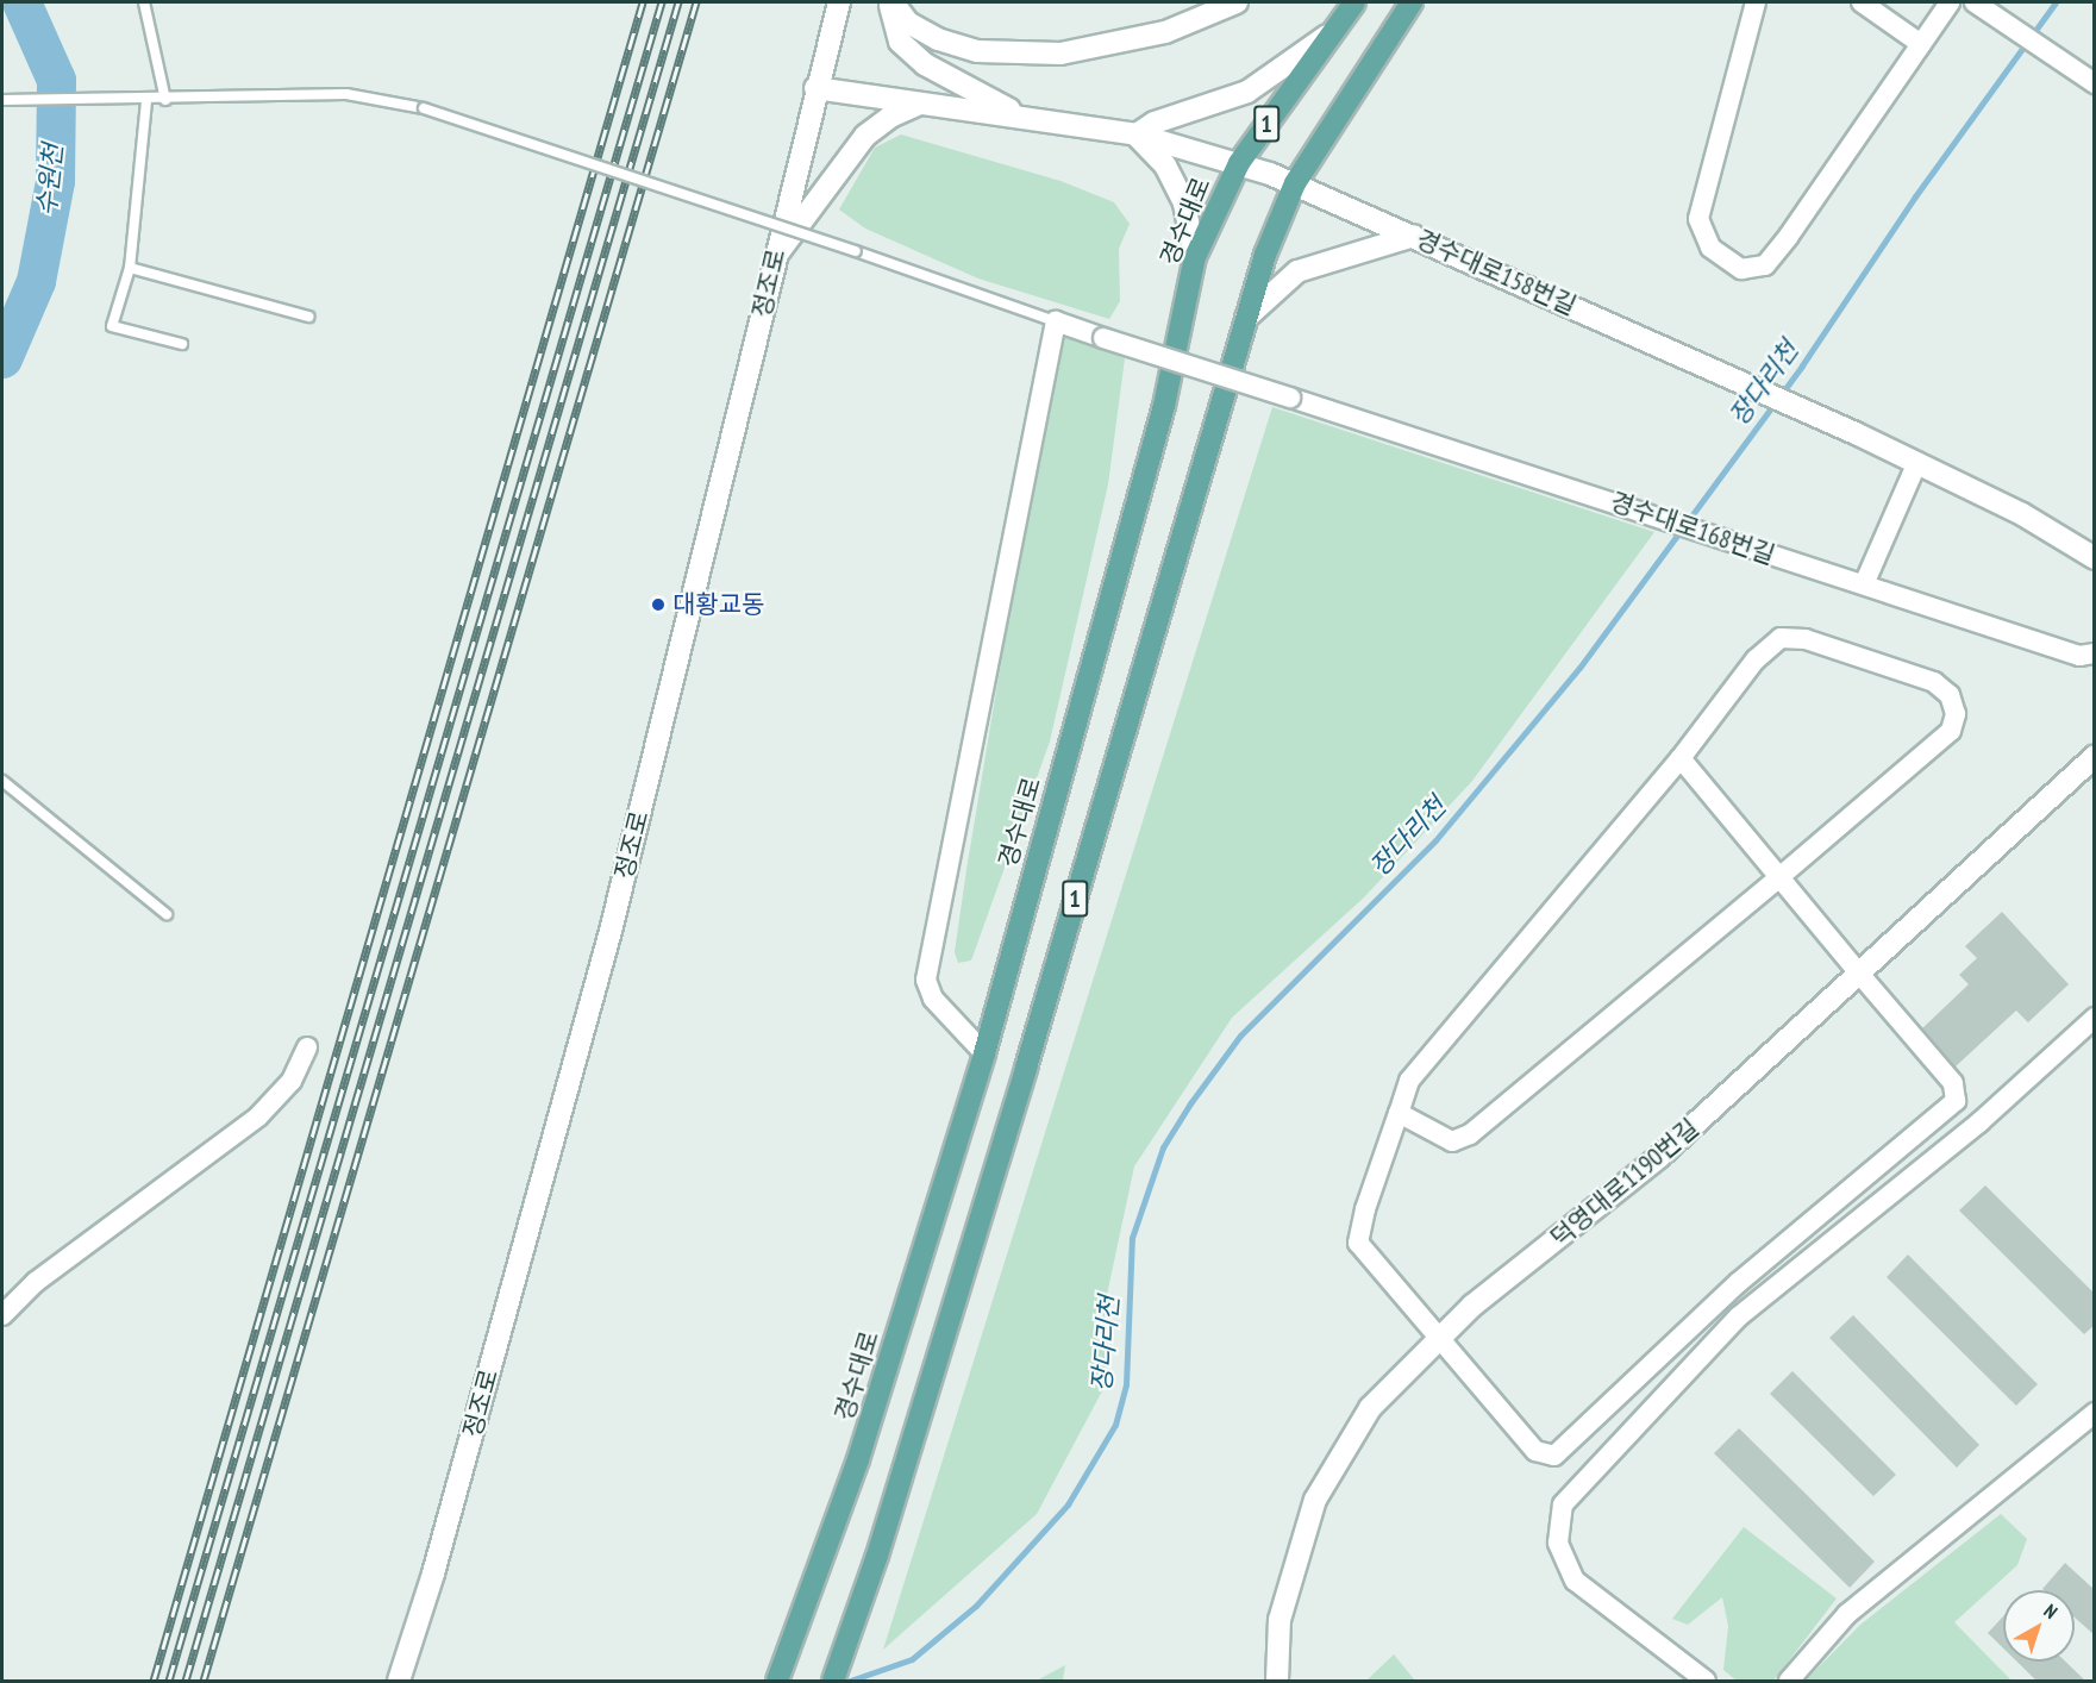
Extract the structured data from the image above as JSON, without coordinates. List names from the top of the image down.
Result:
{
  "streets": {
    "main road": ["1", "경수대로"],
    "street": [
      "경수대로158번길",
      "정조로",
      "경수대로168번길",
      "덕영대로1190번길"
    ]
  },
  "crossings": [
    ["1", "경수대로158번길"],
    ["경수대로", "경수대로158번길"],
    ["경수대로158번길", "정조로"]
  ],
  "water": ["수원천", "장다리천"],
  "places": ["대황교동"],
  "north": "top right"
}
